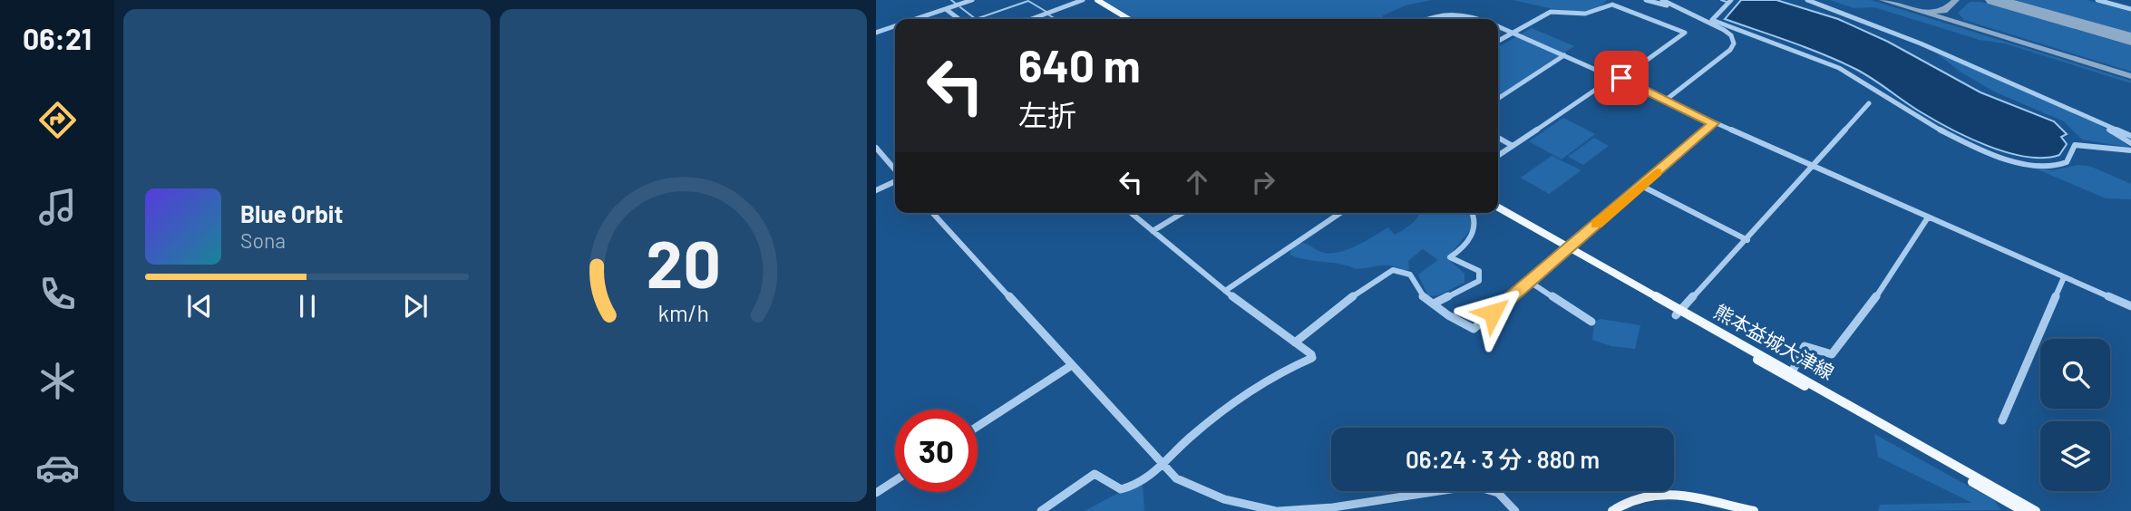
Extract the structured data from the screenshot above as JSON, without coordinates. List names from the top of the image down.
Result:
{
  "streets": {
    "main road": ["熊本益城大津線"]
  },
  "page": {
    "tabs": "06:21",
    "turn": ["640 m", "左折"],
    "song": ["Blue Orbit", "Sona"],
    "limit": "30",
    "trip": "06:24 · 3 分 · 880 m",
    "gauge": ["20", "km/h"]
  }
}
